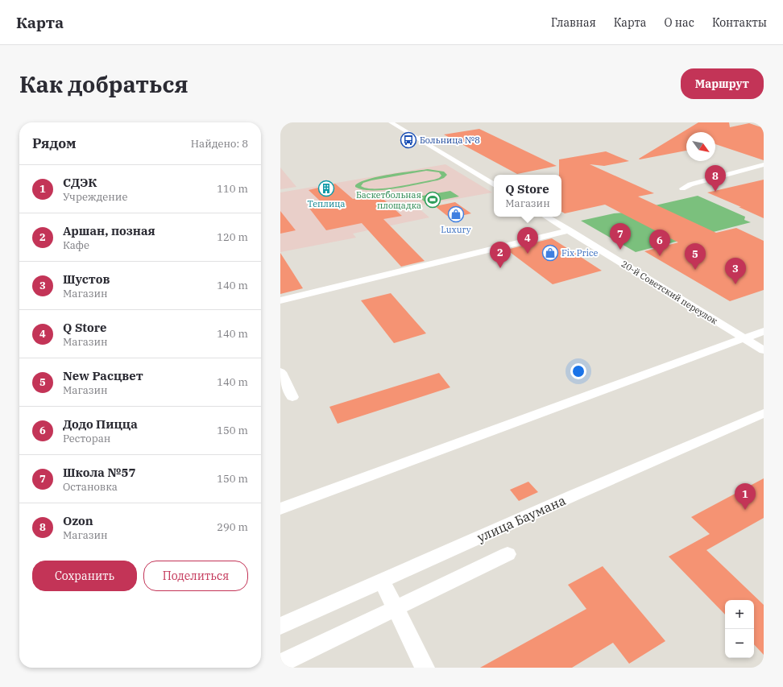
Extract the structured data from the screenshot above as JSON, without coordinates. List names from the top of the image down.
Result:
{
  "streets": {
    "street": ["20-й Советский переулок", "улица Баумана"]
  },
  "places": {
    "bus stop": ["Больница №8"],
    "building": ["Теплица"],
    "sports": ["Баскетбольная площадка"],
    "shop": ["Luxury", "Fix Price"]
  },
  "north": "bottom right",
  "page": {
    "header": "Карта",
    "nav": [
      "Главная",
      "Карта",
      "О нас",
      "Контакты"
    ],
    "buttons": [
      "Маршрут",
      ["Сохранить", "Поделиться"]
    ],
    "title": "Как добраться",
    "heading": ["Рядом", "Найдено: 8"],
    "list": [
      {
        "mark": "1",
        "name": "СДЭК",
        "note": "Учреждение",
        "value": "110 m"
      },
      {
        "mark": "2",
        "name": "Аршан, позная",
        "note": "Кафе",
        "value": "120 m"
      },
      {
        "mark": "3",
        "name": "Шустов",
        "note": "Магазин",
        "value": "140 m"
      },
      {
        "mark": "4",
        "name": "Q Store",
        "note": "Магазин",
        "value": "140 m"
      },
      {
        "mark": "5",
        "name": "New Расцвет",
        "note": "Магазин",
        "value": "140 m"
      },
      {
        "mark": "6",
        "name": "Додо Пицца",
        "note": "Ресторан",
        "value": "150 m"
      },
      {
        "mark": "7",
        "name": "Школа №57",
        "note": "Остановка",
        "value": "150 m"
      },
      {
        "mark": "8",
        "name": "Ozon",
        "note": "Магазин",
        "value": "290 m"
      }
    ],
    "pins": [
      "8",
      "7",
      "4",
      "6",
      "2",
      "5",
      "3",
      "1"
    ],
    "popup": ["Q Store", "Магазин"],
    "map_buttons": ["+", "−"]
  }
}
